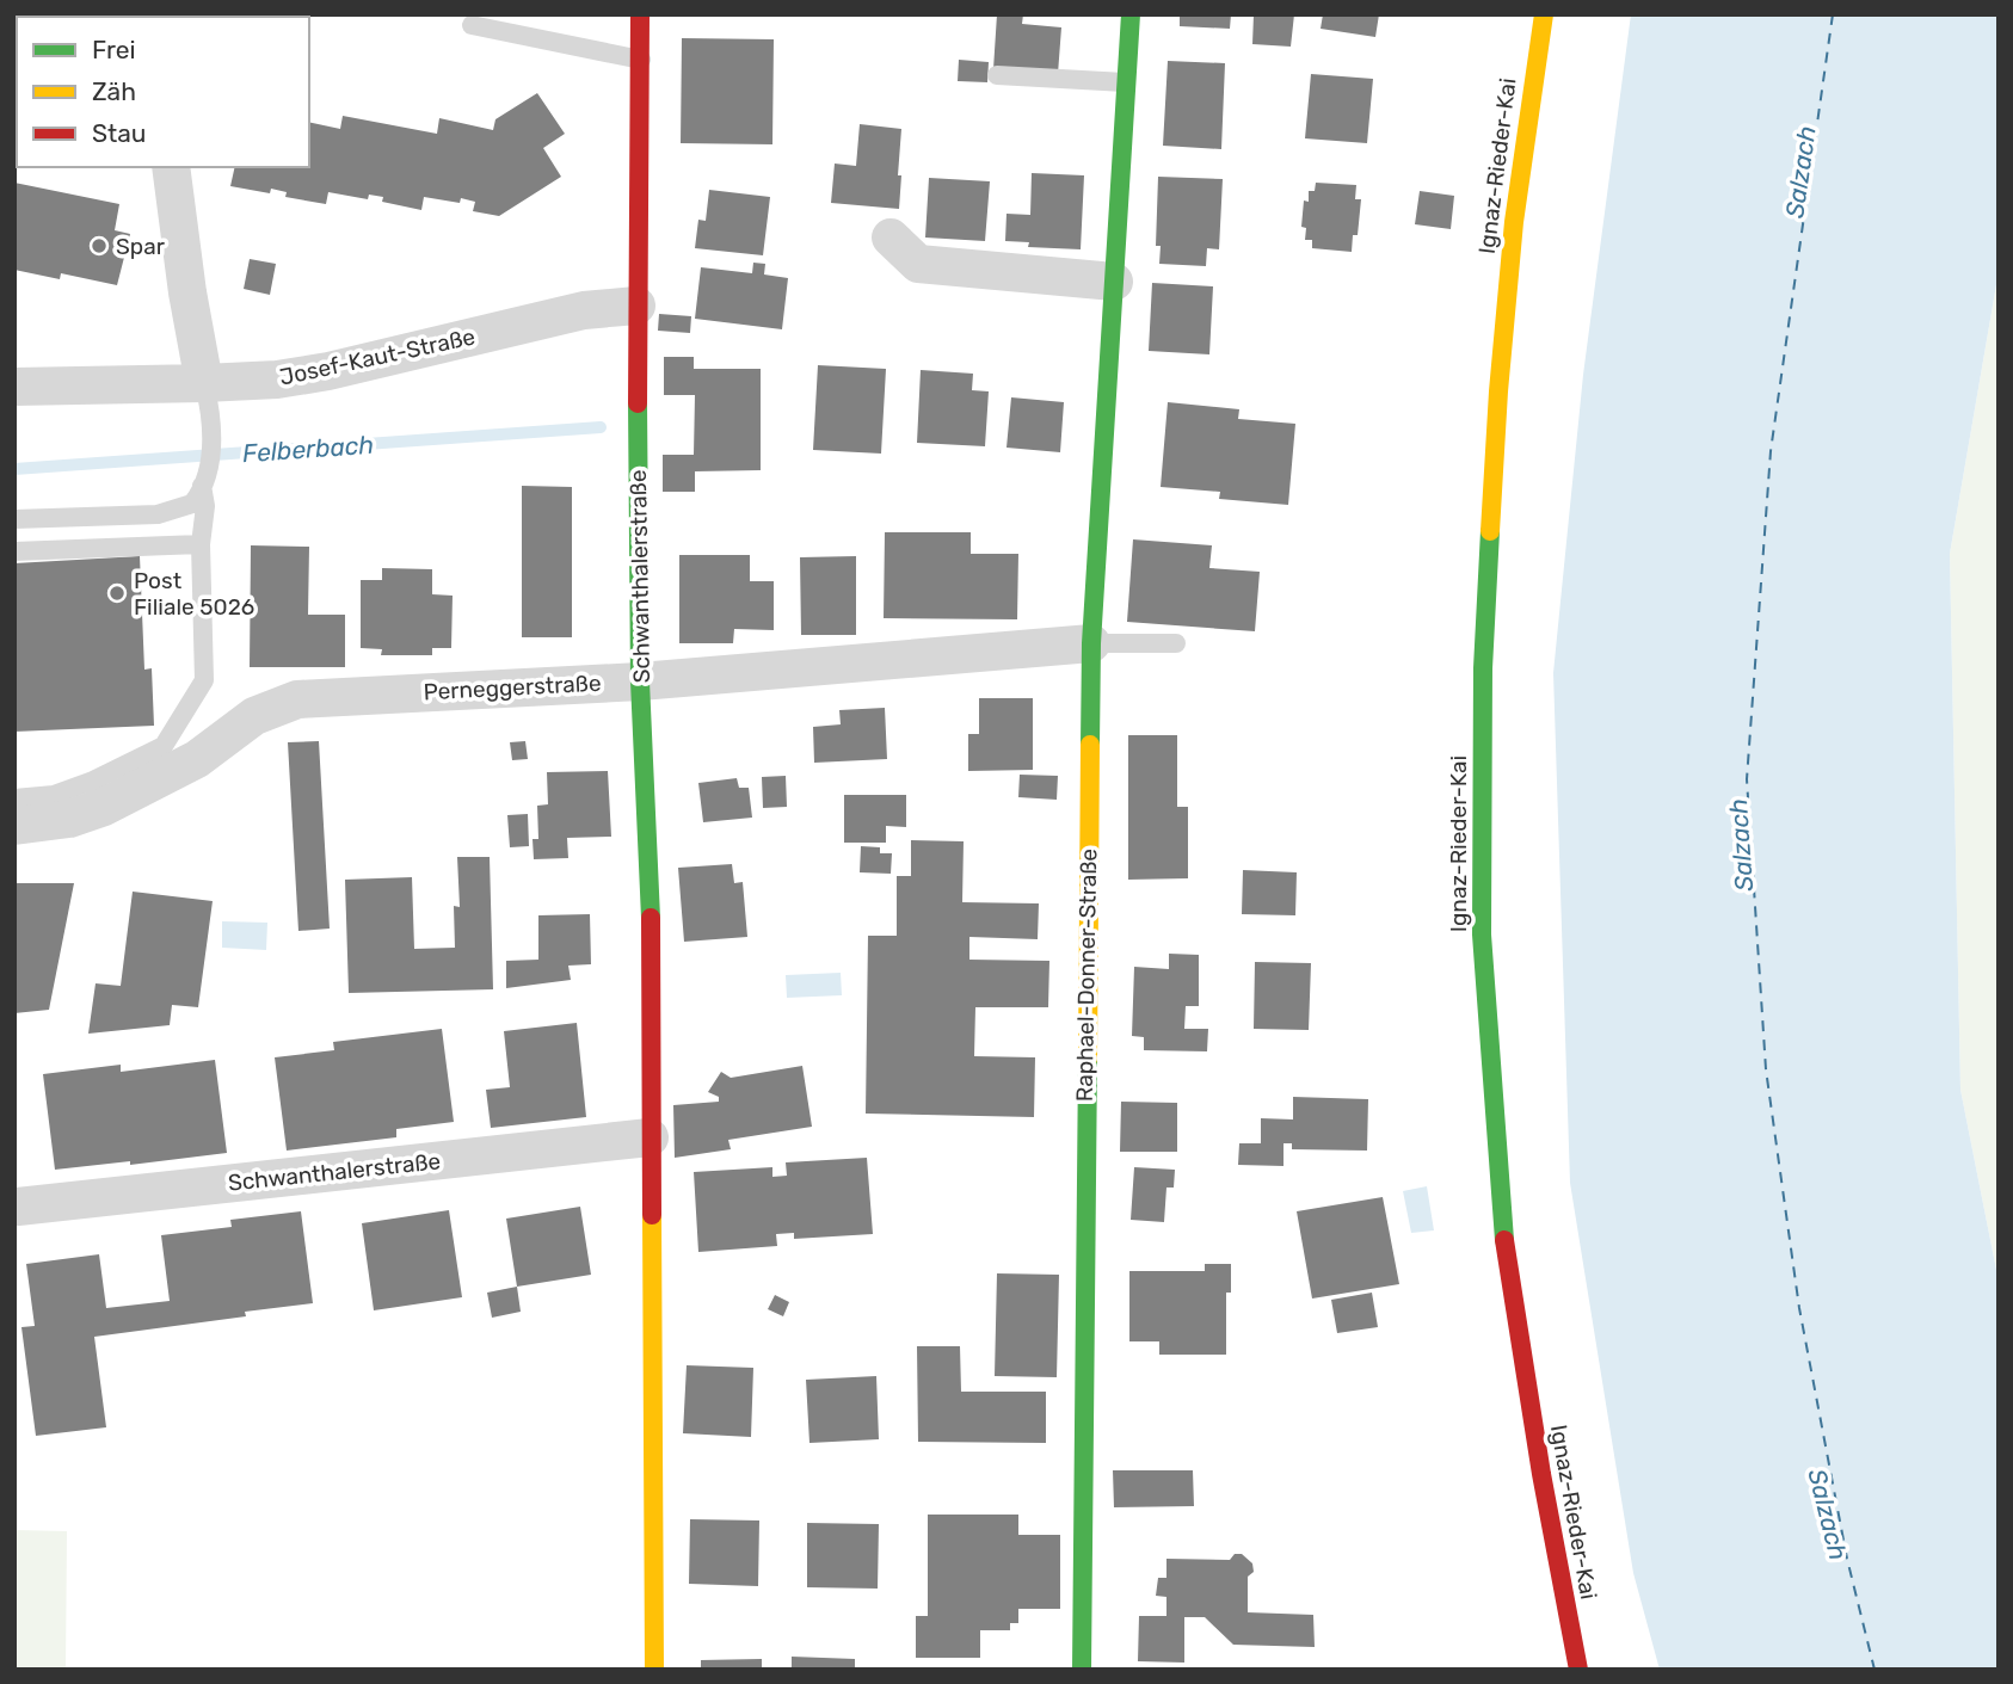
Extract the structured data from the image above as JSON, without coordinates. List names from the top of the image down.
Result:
{
  "streets": {
    "street": [
      "Ignaz-Rieder-Kai",
      "Josef-Kaut-Straße",
      "Schwanthalerstraße",
      "Perneggerstraße",
      "Raphael-Donner-Straße"
    ]
  },
  "crossings": [
    ["Josef-Kaut-Straße", "Schwanthalerstraße"],
    ["Schwanthalerstraße", "Perneggerstraße"],
    ["Perneggerstraße", "Raphael-Donner-Straße"]
  ],
  "water": ["Salzach", "Felberbach"],
  "places": ["Spar", "Post Filiale 5026"],
  "legend": ["Frei", "Zäh", "Stau"]
}
